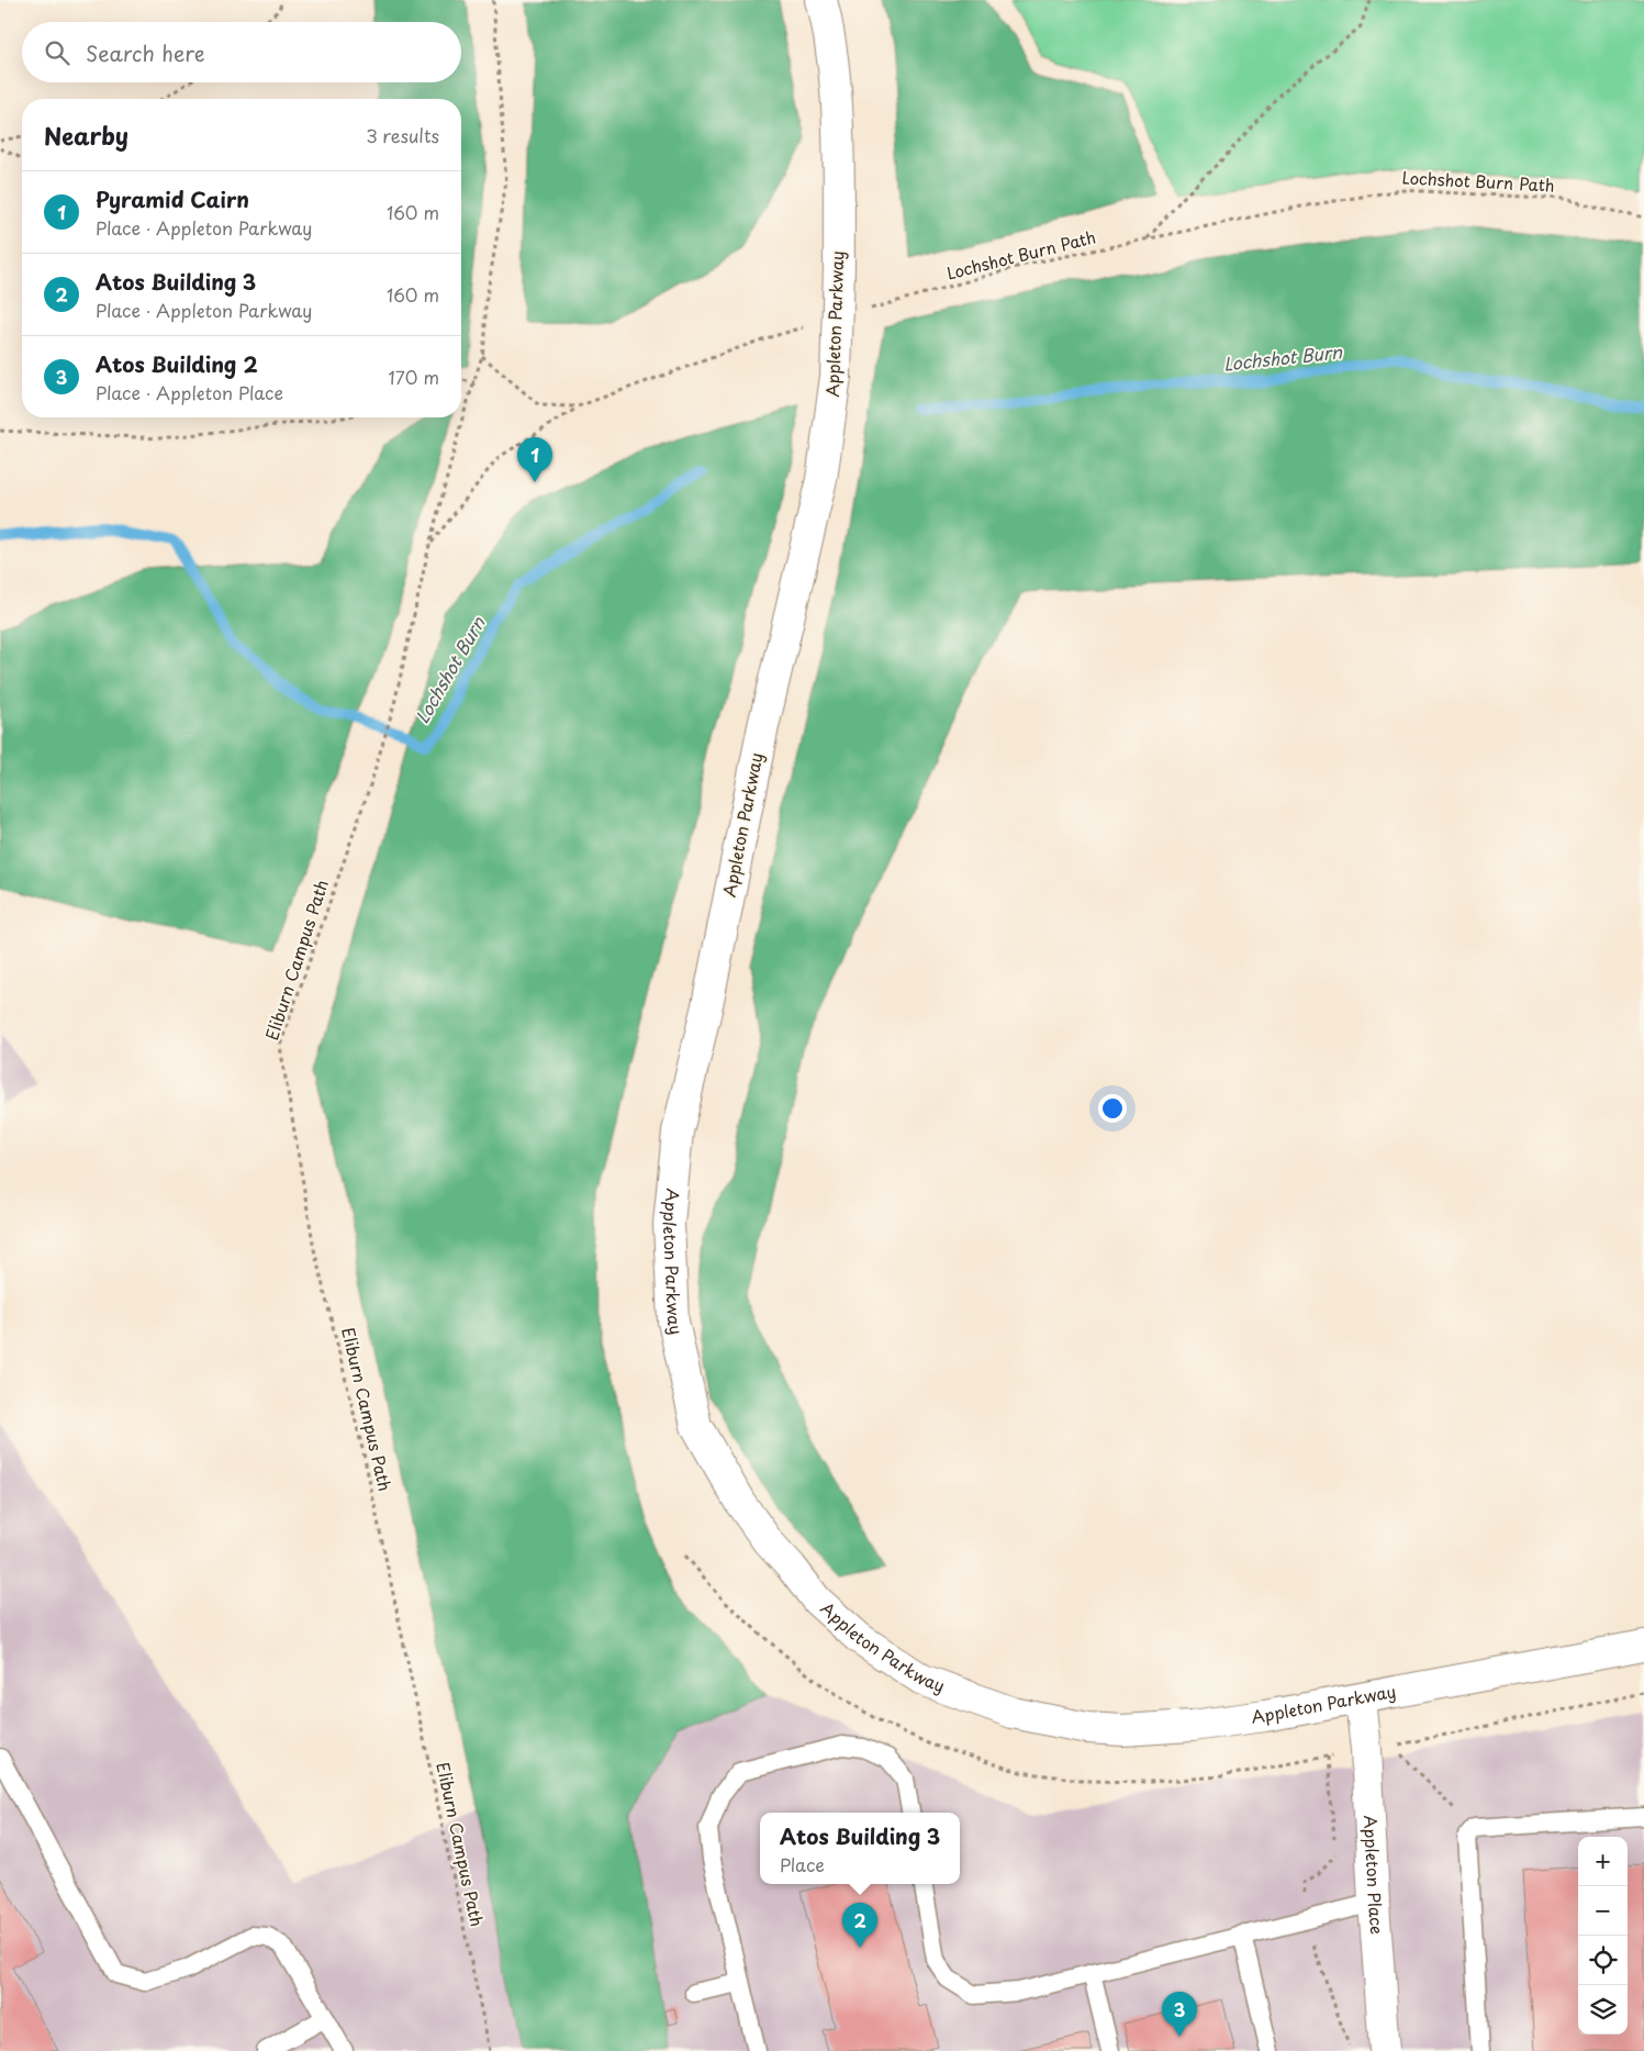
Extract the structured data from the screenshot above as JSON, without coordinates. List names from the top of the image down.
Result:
{
  "streets": {
    "street": ["Appleton Parkway", "Appleton Place"],
    "path": ["Lochshot Burn Path", "Eliburn Campus Path"]
  },
  "crossings": [
    ["Appleton Parkway", "Appleton Place"]
  ],
  "water": ["Lochshot Burn"],
  "page": {
    "search": "Search here",
    "heading": ["Nearby", "3 results"],
    "list": [
      {
        "mark": "1",
        "name": "Pyramid Cairn",
        "note": "Place · Appleton Parkway",
        "value": "160 m"
      },
      {
        "mark": "2",
        "name": "Atos Building 3",
        "note": "Place · Appleton Parkway",
        "value": "160 m"
      },
      {
        "mark": "3",
        "name": "Atos Building 2",
        "note": "Place · Appleton Place",
        "value": "170 m"
      }
    ],
    "pins": ["1", "2", "3"],
    "popup": ["Atos Building 3", "Place"],
    "map_buttons": ["+", "−"]
  }
}
